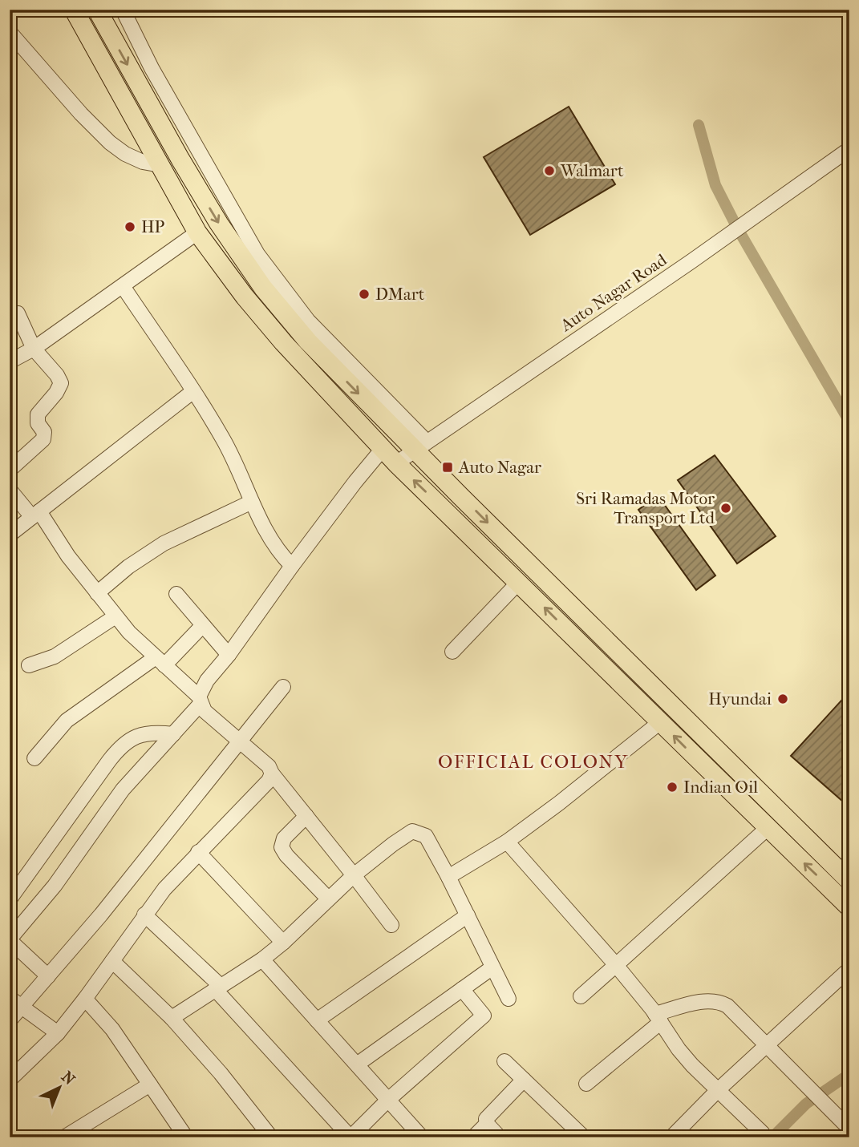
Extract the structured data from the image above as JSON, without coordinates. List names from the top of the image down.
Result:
{
  "streets": {
    "street": ["Auto Nagar Road"]
  },
  "districts": ["OFFICIAL COLONY"],
  "places": {
    "other": [
      "Walmart",
      "HP",
      "DMart",
      "Sri Ramadas Motor Transport Ltd",
      "Hyundai",
      "Indian Oil"
    ],
    "transit": ["Auto Nagar"]
  },
  "north": "top right"
}
